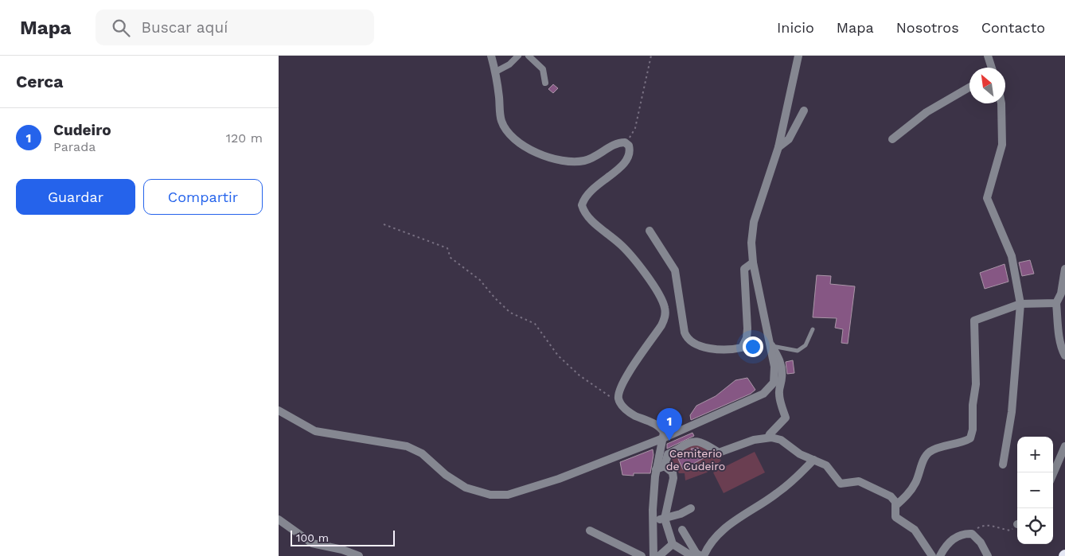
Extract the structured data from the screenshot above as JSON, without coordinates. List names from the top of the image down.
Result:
{
  "parks": ["Cemiterio de Cudeiro"],
  "scale_bar": "100 m",
  "north": "top left",
  "page": {
    "header": "Mapa",
    "search": "Buscar aquí",
    "nav": [
      "Inicio",
      "Mapa",
      "Nosotros",
      "Contacto"
    ],
    "heading": "Cerca",
    "list": [
      {
        "mark": "1",
        "name": "Cudeiro",
        "note": "Parada",
        "value": "120 m"
      }
    ],
    "buttons": ["Guardar", "Compartir"],
    "pins": "1",
    "map_buttons": ["+", "−"],
    "scale": "100 m"
  }
}
